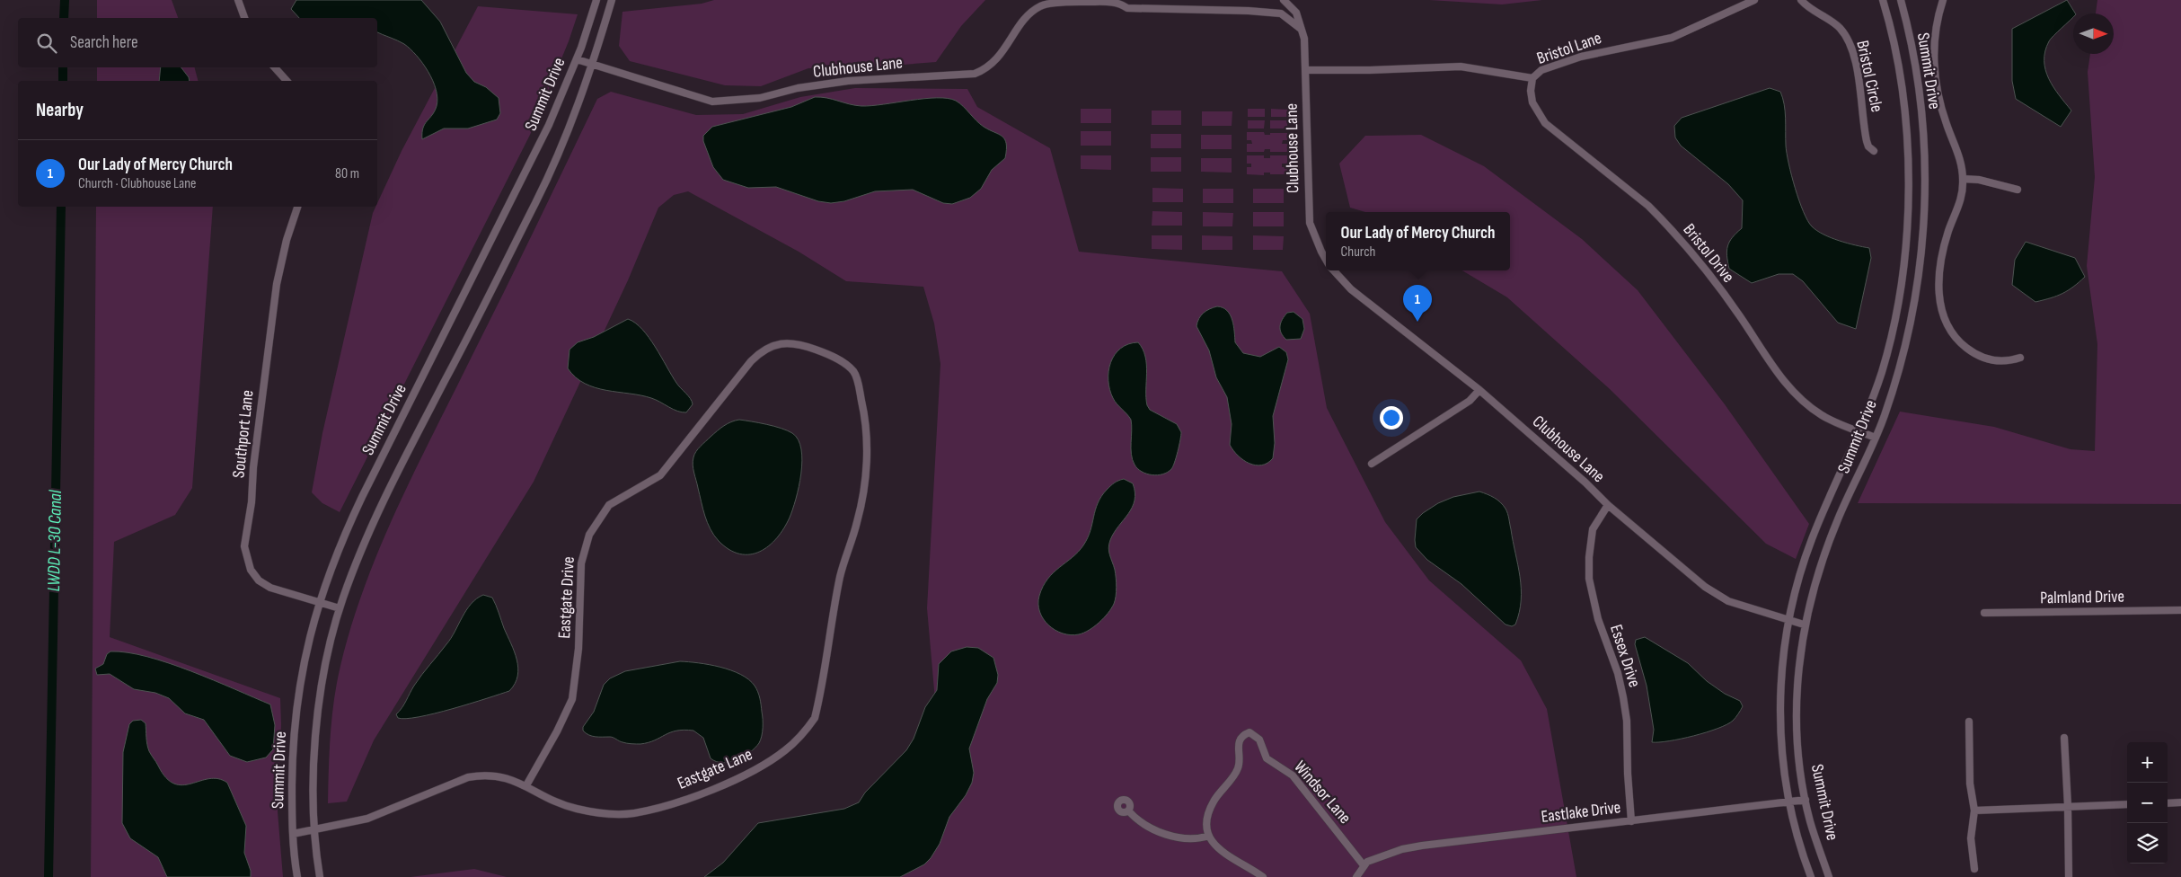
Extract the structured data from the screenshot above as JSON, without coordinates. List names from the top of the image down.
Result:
{
  "streets": {
    "street": [
      "Bristol Lane",
      "Clubhouse Lane",
      "Summit Drive",
      "Bristol Circle",
      "Bristol Drive",
      "Southport Lane",
      "Eastgate Drive",
      "Palmland Drive",
      "Essex Drive",
      "Eastgate Lane",
      "Windsor Lane",
      "Eastlake Drive"
    ]
  },
  "crossings": [
    ["Bristol Lane", "Clubhouse Lane"],
    ["Bristol Lane", "Bristol Drive"],
    ["Clubhouse Lane", "Summit Drive"],
    ["Clubhouse Lane", "Essex Drive"],
    ["Summit Drive", "Bristol Drive"],
    ["Summit Drive", "Southport Lane"],
    ["Summit Drive", "Eastlake Drive"],
    ["Eastgate Drive", "Eastgate Lane"],
    ["Essex Drive", "Eastlake Drive"],
    ["Windsor Lane", "Eastlake Drive"]
  ],
  "water": ["LWDD L-30 Canal"],
  "north": "right",
  "page": {
    "search": "Search here",
    "heading": "Nearby",
    "list": [
      {
        "mark": "1",
        "name": "Our Lady of Mercy Church",
        "note": "Church · Clubhouse Lane",
        "value": "80 m"
      }
    ],
    "popup": ["Our Lady of Mercy Church", "Church"],
    "pins": "1",
    "map_buttons": ["+", "−"]
  }
}
